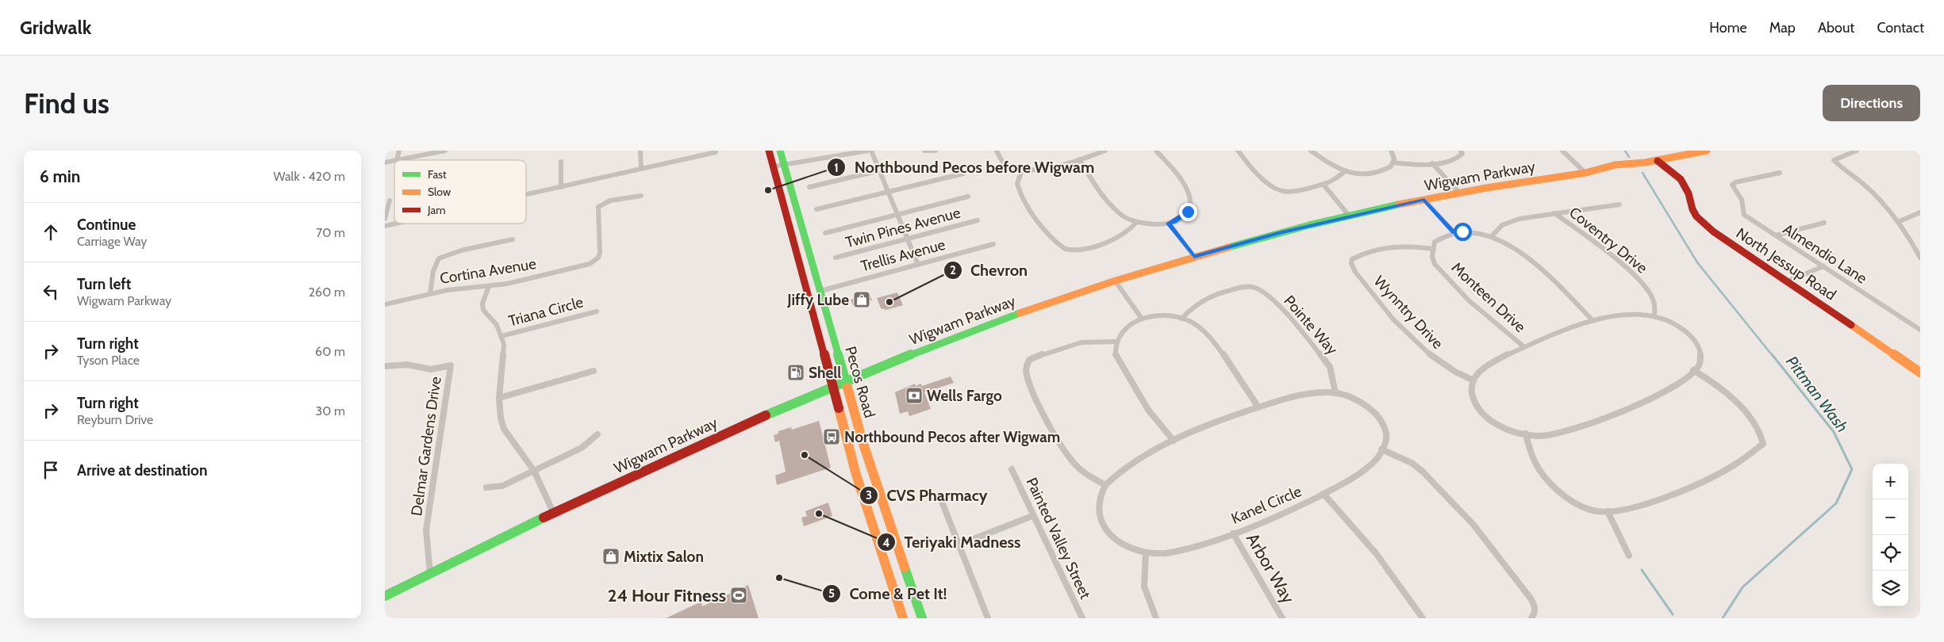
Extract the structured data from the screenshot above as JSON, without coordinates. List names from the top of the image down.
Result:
{
  "streets": {
    "main road": ["Wigwam Parkway", "North Jessup Road", "Pecos Road"],
    "street": [
      "Twin Pines Avenue",
      "Coventry Drive",
      "Almendio Lane",
      "Trellis Avenue",
      "Cortina Avenue",
      "Monteen Drive",
      "Triana Circle",
      "Wynntry Drive",
      "Pointe Way",
      "Delmar Gardens Drive",
      "Kanel Circle",
      "Painted Valley Street",
      "Arbor Way"
    ]
  },
  "crossings": [
    ["Wigwam Parkway", "North Jessup Road"],
    ["Wigwam Parkway", "Pecos Road"],
    ["Wigwam Parkway", "Delmar Gardens Drive"],
    ["Trellis Avenue", "Pecos Road"],
    ["Monteen Drive", "Wynntry Drive"],
    ["Kanel Circle", "Arbor Way"]
  ],
  "water": ["Pittman Wash"],
  "places": {
    "other": [
      "Northbound Pecos before Wigwam",
      "Chevron",
      "CVS Pharmacy",
      "Teriyaki Madness",
      "Come & Pet It!"
    ],
    "shop": ["Jiffy Lube", "Mixtix Salon"],
    "fuel station": ["Shell"],
    "bank": ["Wells Fargo"],
    "bus stop": ["Northbound Pecos after Wigwam"],
    "sports": ["24 Hour Fitness"]
  },
  "legend": ["Fast", "Slow", "Jam"],
  "page": {
    "header": "Gridwalk",
    "nav": [
      "Home",
      "Map",
      "About",
      "Contact"
    ],
    "buttons": "Directions",
    "title": "Find us",
    "heading": ["6 min", "Walk · 420 m"],
    "list": [
      ["Continue", "Carriage Way", "70 m"],
      ["Turn left", "Wigwam Parkway", "260 m"],
      ["Turn right", "Tyson Place", "60 m"],
      ["Turn right", "Reyburn Drive", "30 m"],
      "Arrive at destination"
    ],
    "map_buttons": ["+", "−"]
  }
}
